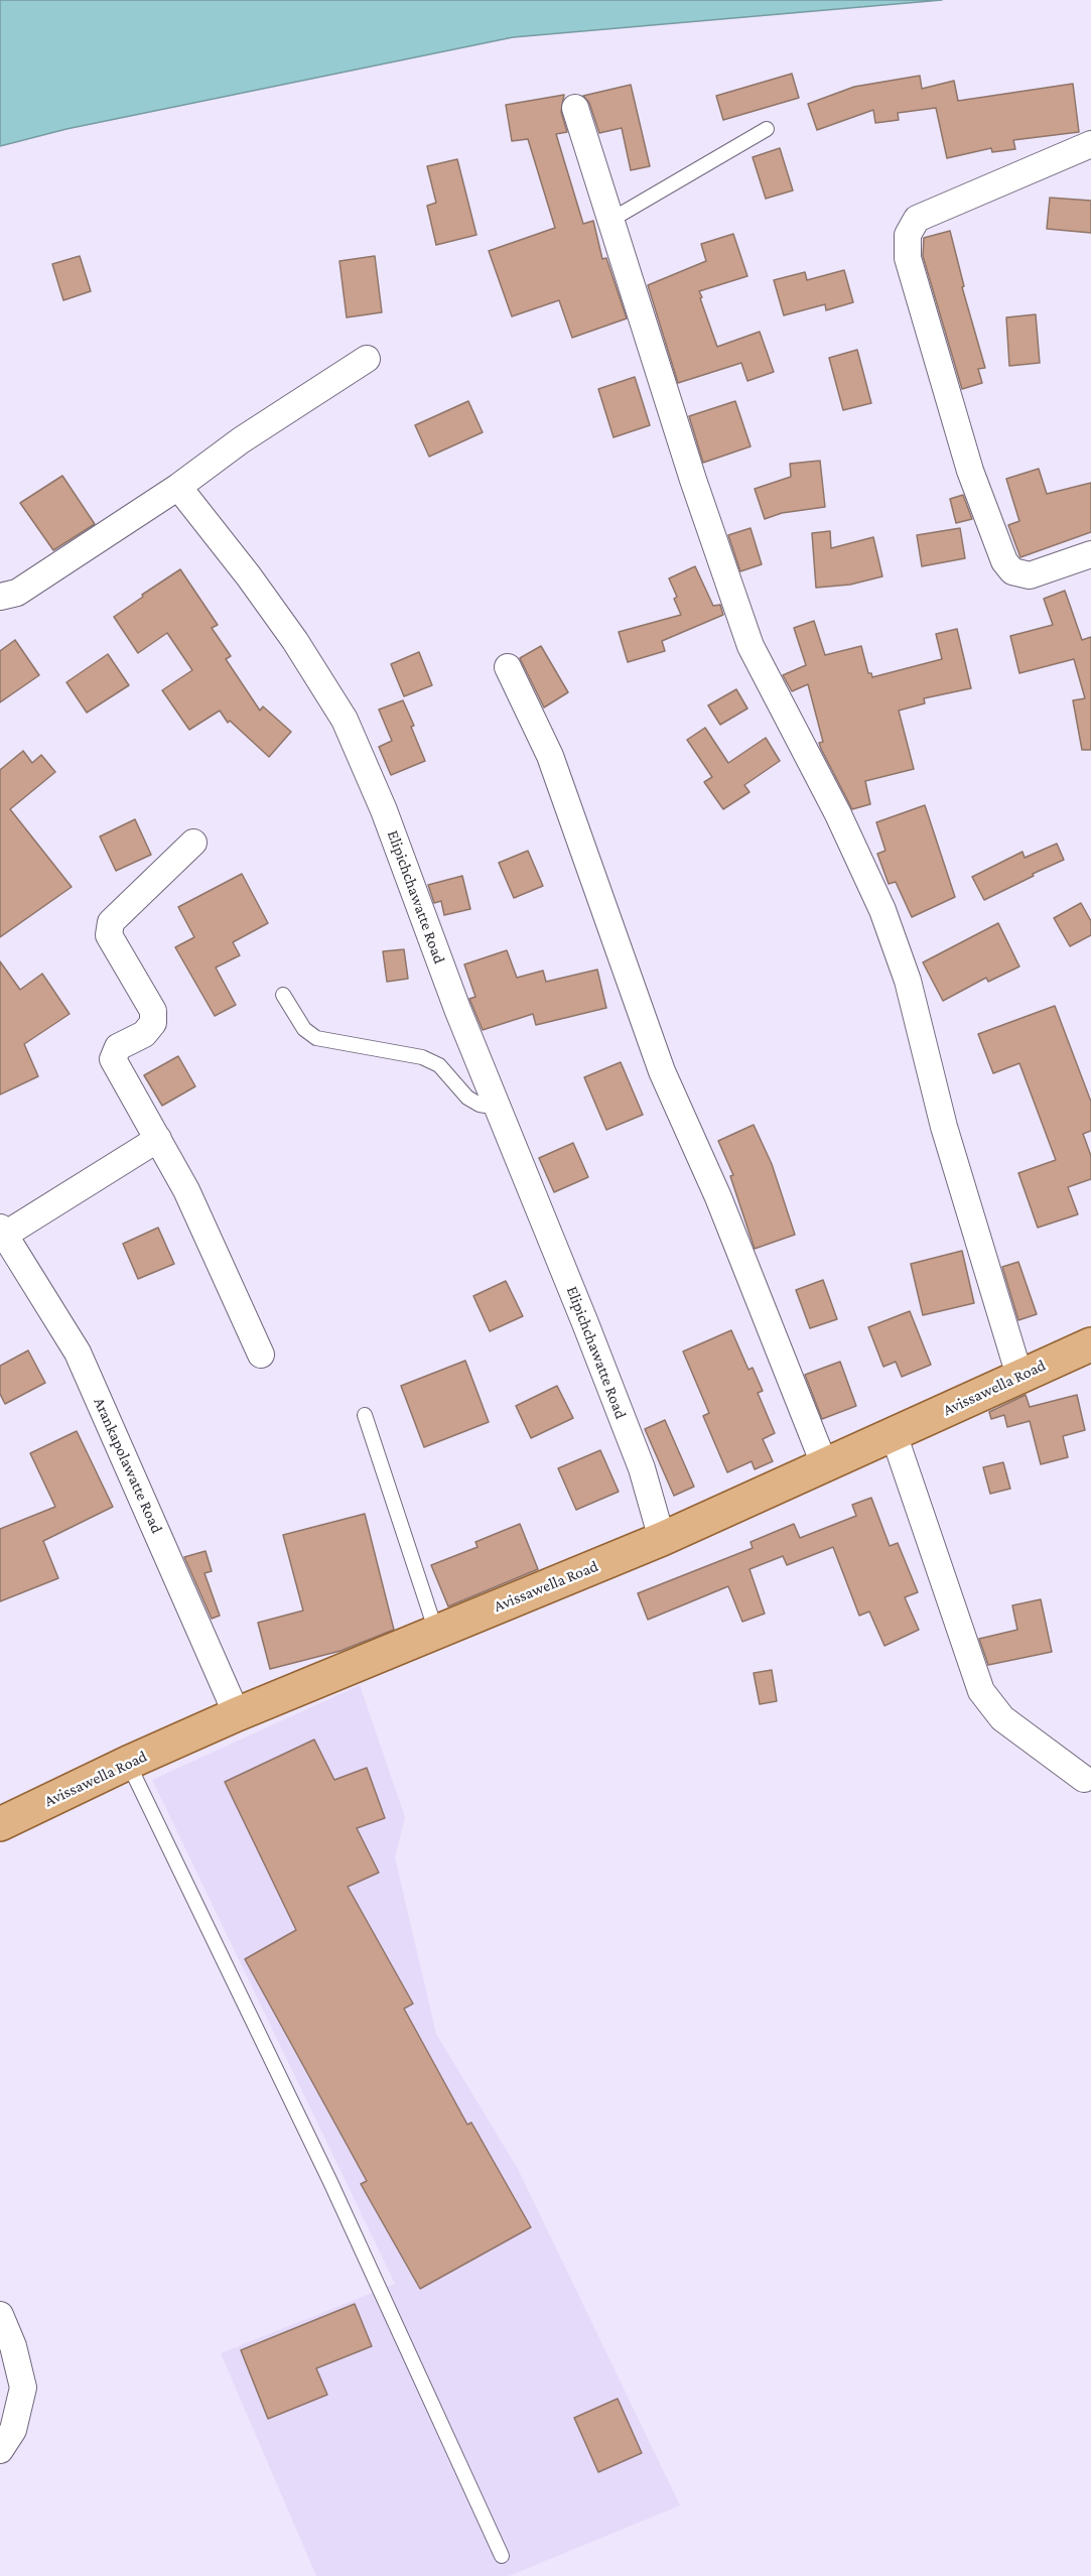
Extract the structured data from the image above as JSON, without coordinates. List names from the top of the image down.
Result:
{
  "streets": {
    "main road": ["Avissawella Road"],
    "street": ["Elipichchawatte Road", "Arankapolawatte Road"]
  },
  "crossings": [
    ["Elipichchawatte Road", "Avissawella Road"],
    ["Avissawella Road", "Arankapolawatte Road"]
  ]
}
